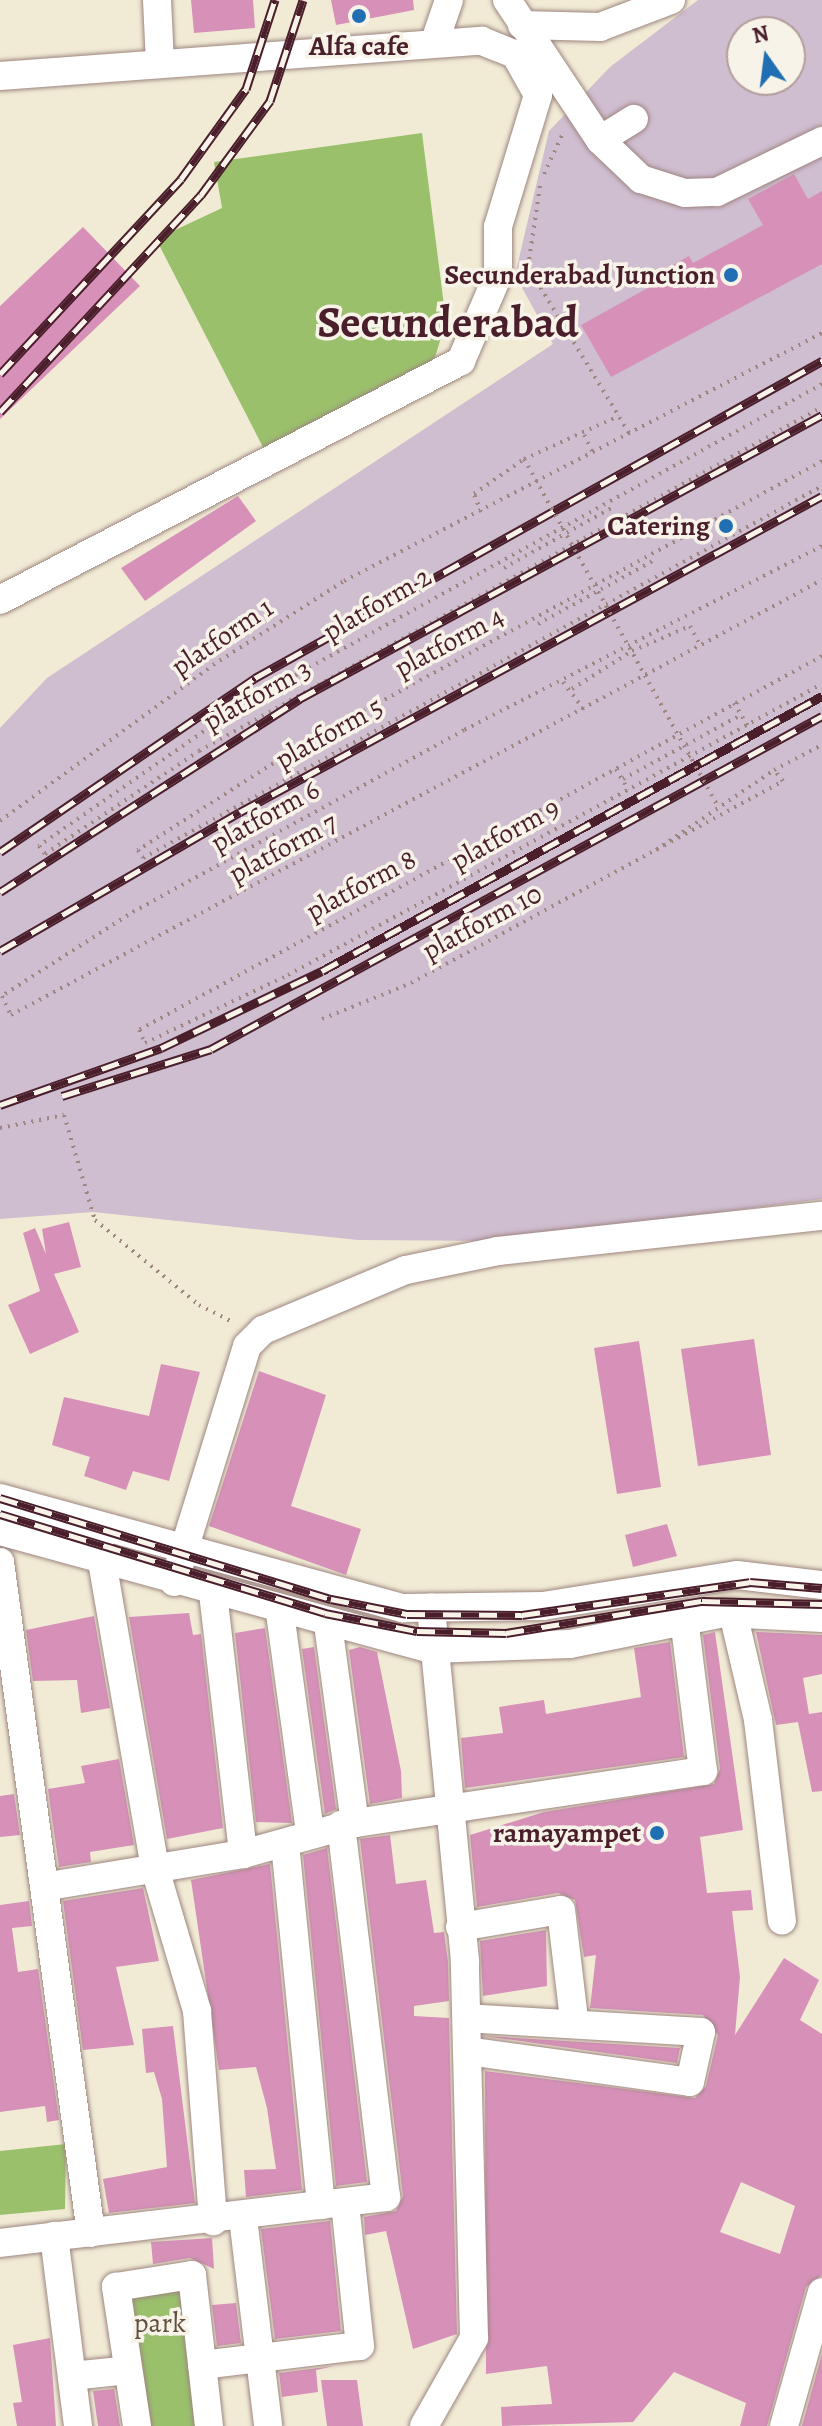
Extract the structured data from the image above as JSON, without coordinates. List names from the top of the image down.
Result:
{
  "streets": {
    "path": [
      "platform 2",
      "platform 1",
      "platform 4",
      "platform 3",
      "platform 5",
      "platform 6",
      "platform 9",
      "platform 7",
      "platform 8",
      "platform 10"
    ]
  },
  "crossings": [
    ["platform 2", "platform 3"],
    ["platform 4", "platform 5"],
    ["platform 6", "platform 7"],
    ["platform 9", "platform 8"]
  ],
  "districts": ["Secunderabad"],
  "parks": ["park"],
  "places": [
    "Alfa cafe",
    "Secunderabad Junction",
    "Catering",
    "ramayampet"
  ],
  "north": "top"
}
